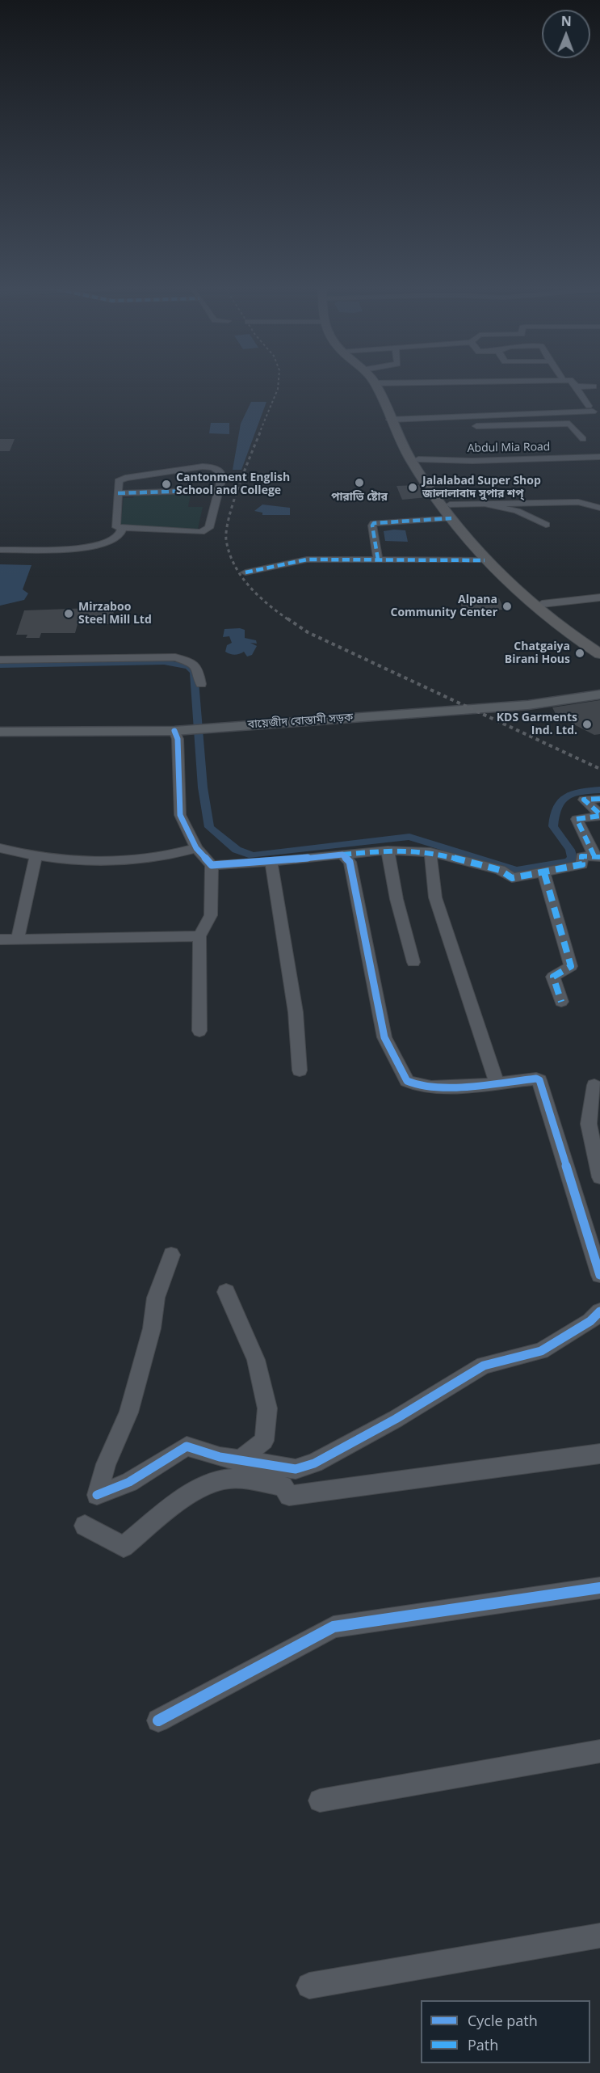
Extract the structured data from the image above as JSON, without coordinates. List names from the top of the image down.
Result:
{
  "streets": {
    "main road": ["বায়েজীদ বোস্তামী সড়ক"],
    "street": ["Abdul Mia Road"]
  },
  "places": [
    "পারাভি ষ্টোর",
    "Cantonment English School and College",
    "Jalalabad Super Shop জালালাবাদ সুপার শপ্",
    "Alpana Community Center",
    "Mirzaboo Steel Mill Ltd",
    "Chatgaiya Birani Hous",
    "KDS Garments Ind. Ltd."
  ],
  "legend": ["Cycle path", "Path"],
  "north": "top"
}
